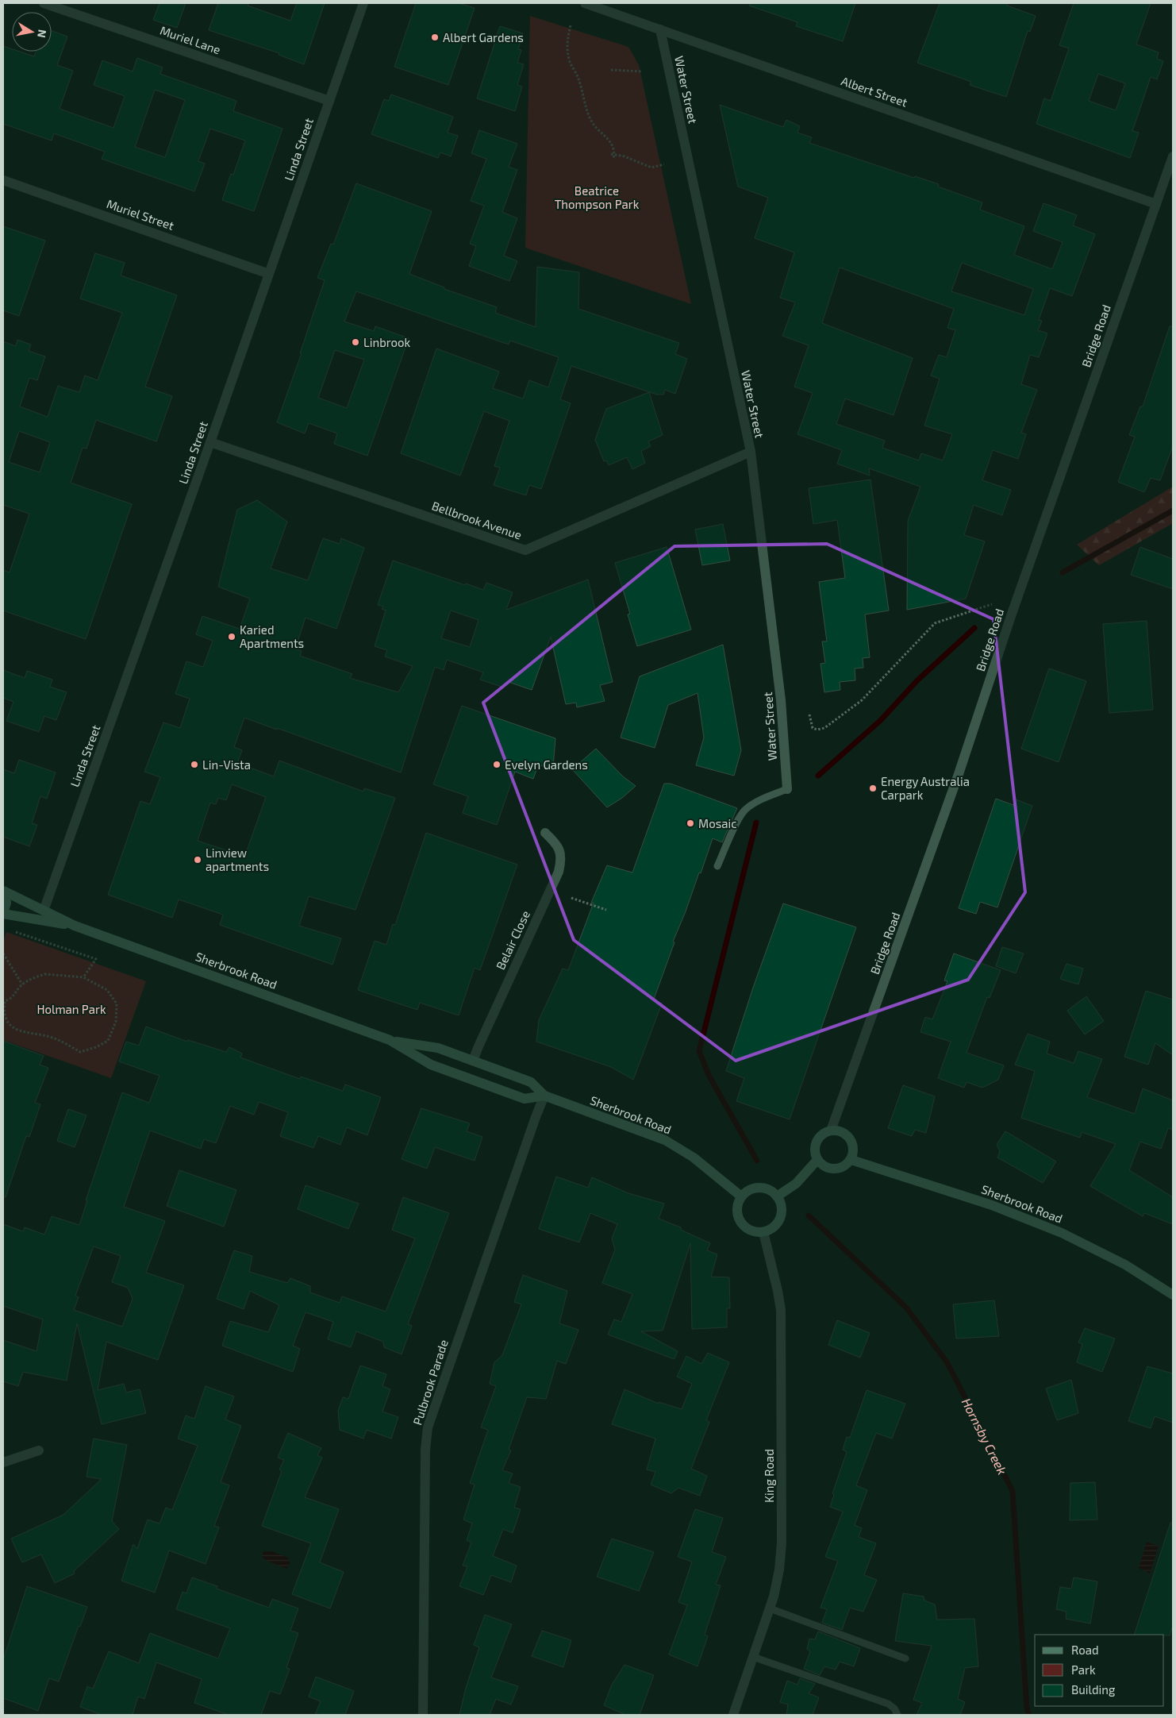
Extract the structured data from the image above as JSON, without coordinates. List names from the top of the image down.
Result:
{
  "streets": {
    "main road": ["Sherbrook Road"],
    "street": [
      "Muriel Lane",
      "Water Street",
      "Albert Street",
      "Linda Street",
      "Muriel Street",
      "Bridge Road",
      "Bellbrook Avenue",
      "Belair Close",
      "Pulbrook Parade",
      "King Road"
    ]
  },
  "crossings": [
    ["Muriel Lane", "Linda Street"],
    ["Water Street", "Albert Street"],
    ["Water Street", "Bellbrook Avenue"],
    ["Albert Street", "Bridge Road"],
    ["Linda Street", "Muriel Street"],
    ["Linda Street", "Bellbrook Avenue"],
    ["Linda Street", "Sherbrook Road"],
    ["Bridge Road", "Sherbrook Road"],
    ["Belair Close", "Sherbrook Road"],
    ["Sherbrook Road", "Pulbrook Parade"],
    ["Sherbrook Road", "King Road"]
  ],
  "water": ["Hornsby Creek"],
  "parks": ["Beatrice Thompson Park", "Holman Park"],
  "places": [
    "Albert Gardens",
    "Linbrook",
    "Karied Apartments",
    "Lin-Vista",
    "Evelyn Gardens",
    "Energy Australia Carpark",
    "Mosaic",
    "Linview apartments"
  ],
  "legend": ["Road", "Park", "Building"],
  "north": "right"
}
